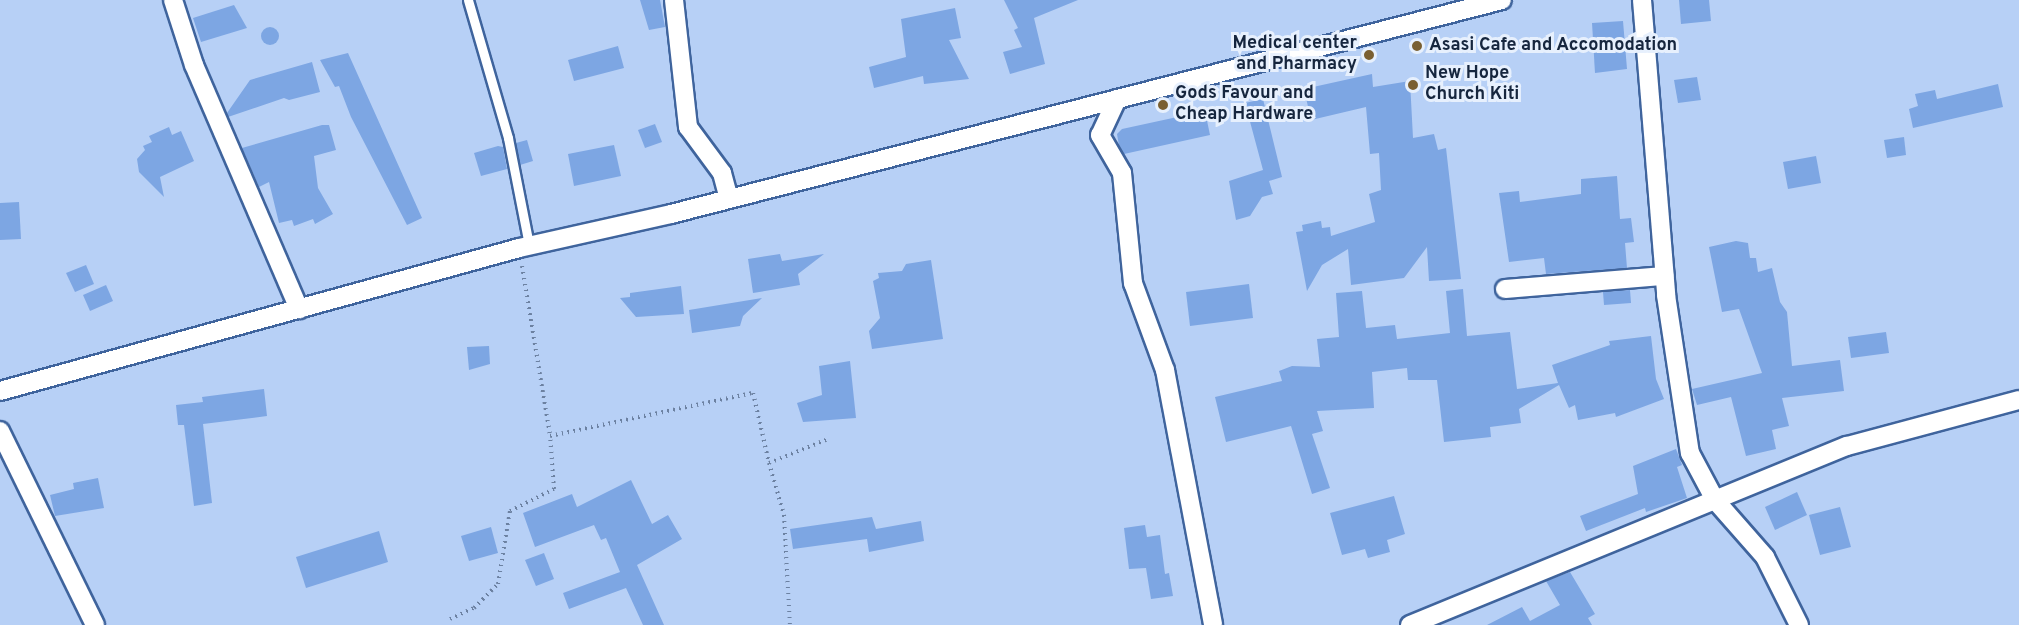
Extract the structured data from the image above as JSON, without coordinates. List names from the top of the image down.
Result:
{
  "places": [
    "Asasi Cafe and Accomodation",
    "Medical center and Pharmacy",
    "New Hope Church Kiti",
    "Gods Favour and Cheap Hardware"
  ]
}
